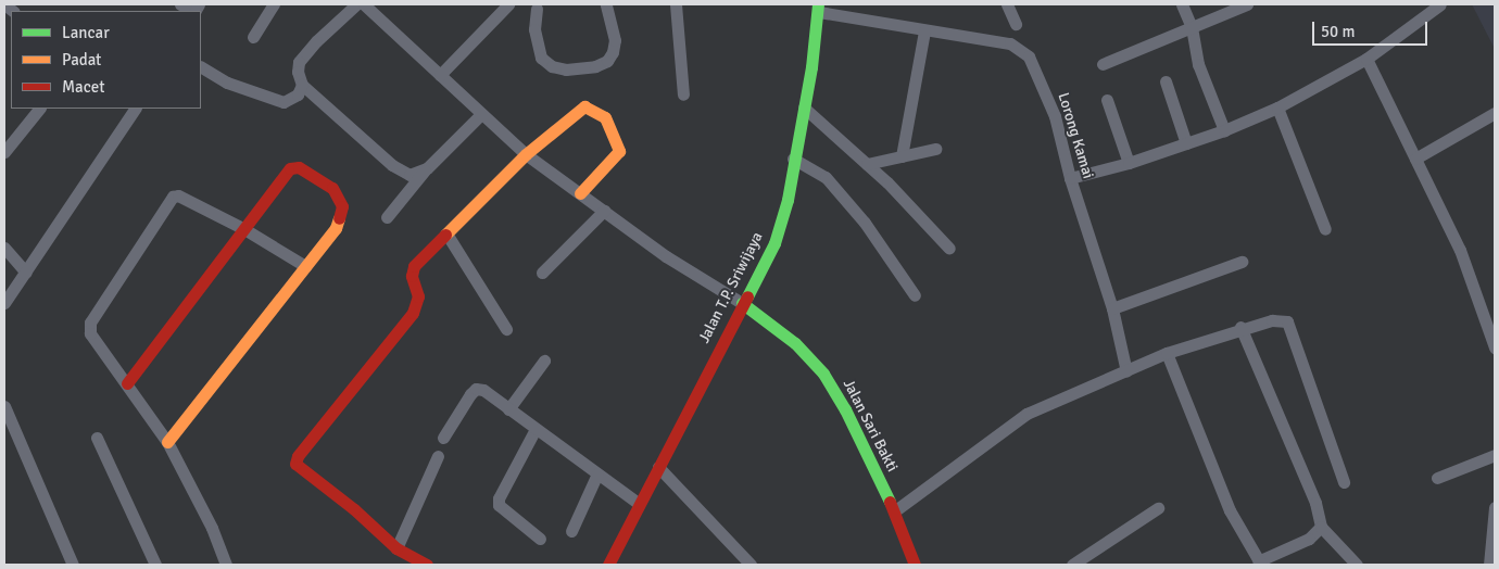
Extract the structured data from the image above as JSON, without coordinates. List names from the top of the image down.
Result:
{
  "streets": {
    "street": ["Lorong Kamai", "Jalan T.P. Sriwijaya", "Jalan Sari Bakti"]
  },
  "crossings": [
    ["Lorong Kamai", "Jalan T.P. Sriwijaya"],
    ["Jalan T.P. Sriwijaya", "Jalan Sari Bakti"]
  ],
  "legend": ["Lancar", "Padat", "Macet"],
  "scale_bar": "50 m"
}
